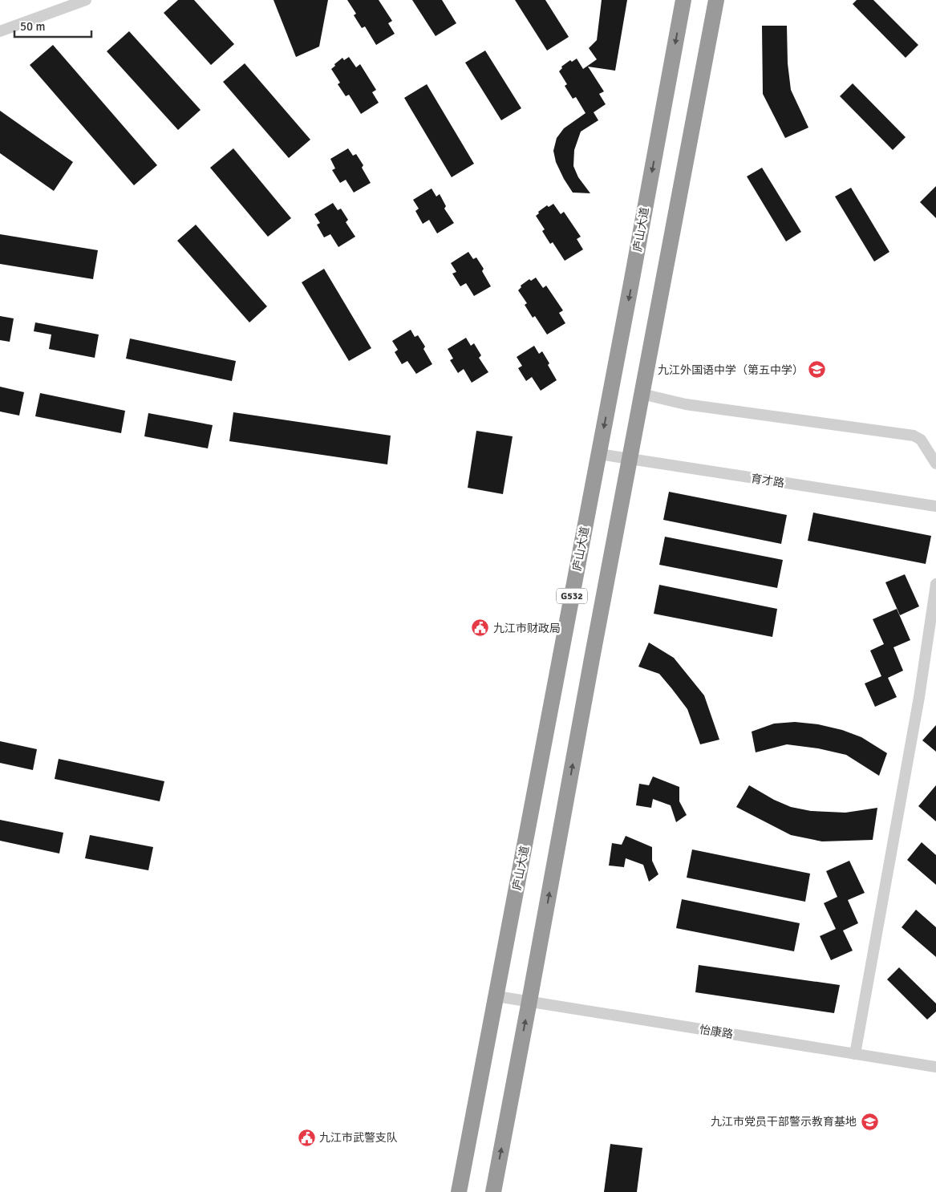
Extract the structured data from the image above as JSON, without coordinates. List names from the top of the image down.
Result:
{
  "streets": {
    "highway": ["庐山大道", "G532"],
    "street": ["育才路", "怡康路"]
  },
  "crossings": [
    ["庐山大道", "育才路"],
    ["庐山大道", "怡康路"],
    ["育才路", "G532"],
    ["G532", "怡康路"]
  ],
  "places": {
    "school or university": ["九江外国语中学（第五中学）", "九江市党员干部警示教育基地"],
    "public building": ["九江市财政局", "九江市武警支队"]
  },
  "scale_bar": "50 m"
}
